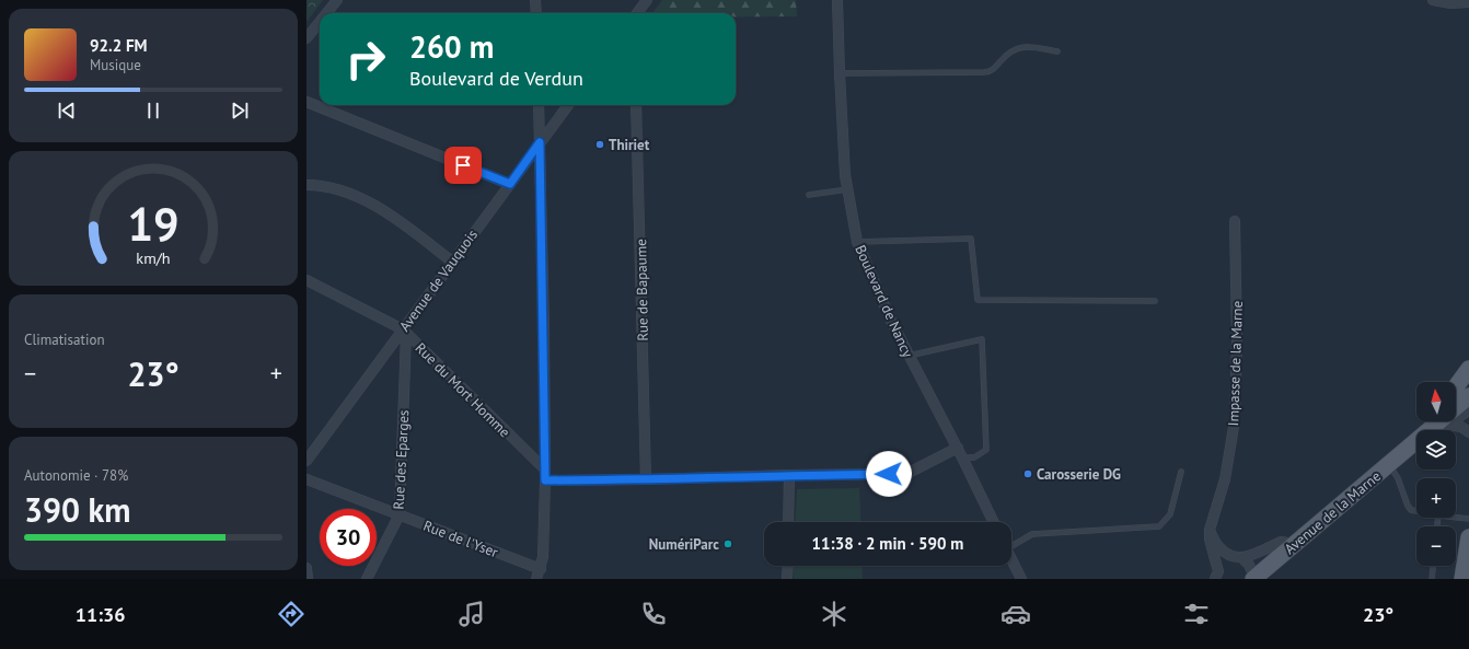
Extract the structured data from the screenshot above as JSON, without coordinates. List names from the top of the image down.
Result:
{
  "streets": {
    "main road": ["Avenue de la Marne"],
    "street": [
      "Avenue de Vauquois",
      "Rue de Bapaume",
      "Boulevard de Nancy",
      "Impasse de la Marne",
      "Rue du Mort Homme",
      "Rue des Eparges",
      "Rue de l'Yser"
    ]
  },
  "crossings": [
    ["Avenue de Vauquois", "Rue du Mort Homme"],
    ["Avenue de Vauquois", "Rue des Eparges"],
    ["Rue du Mort Homme", "Rue des Eparges"],
    ["Rue des Eparges", "Rue de l'Yser"]
  ],
  "places": ["Thiriet", "Carosserie DG", "NumériParc"],
  "north": "top",
  "page": {
    "turn": ["260 m", "Boulevard de Verdun"],
    "song": ["92.2 FM", "Musique"],
    "tile": [
      "Climatisation",
      ["Autonomie · 78%", "390 km"]
    ],
    "heat": ["−", "23°", "+"],
    "map_buttons": ["+", "−"],
    "limit": "30",
    "trip": "11:38 · 2 min · 590 m",
    "tabs": ["11:36", "23°"],
    "gauge": ["19", "km/h"]
  }
}
